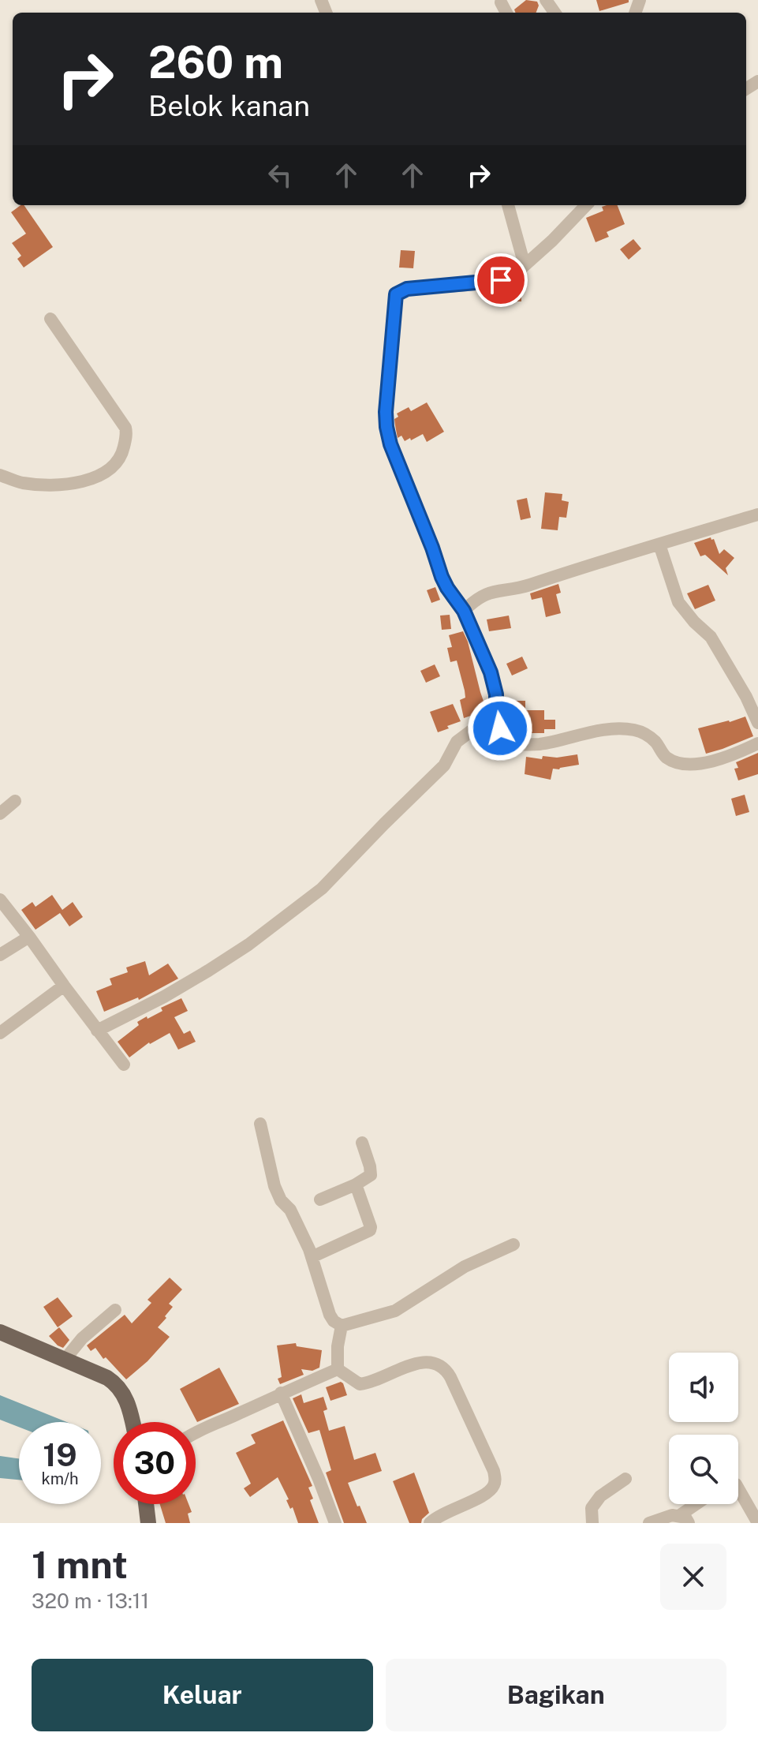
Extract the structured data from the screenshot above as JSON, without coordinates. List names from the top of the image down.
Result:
{
  "page": {
    "turn": ["260 m", "Belok kanan"],
    "speed": "19 km/h",
    "limit": "30",
    "heading": ["1 mnt", "320 m · 13:11"],
    "buttons": ["Keluar", "Bagikan"]
  }
}
